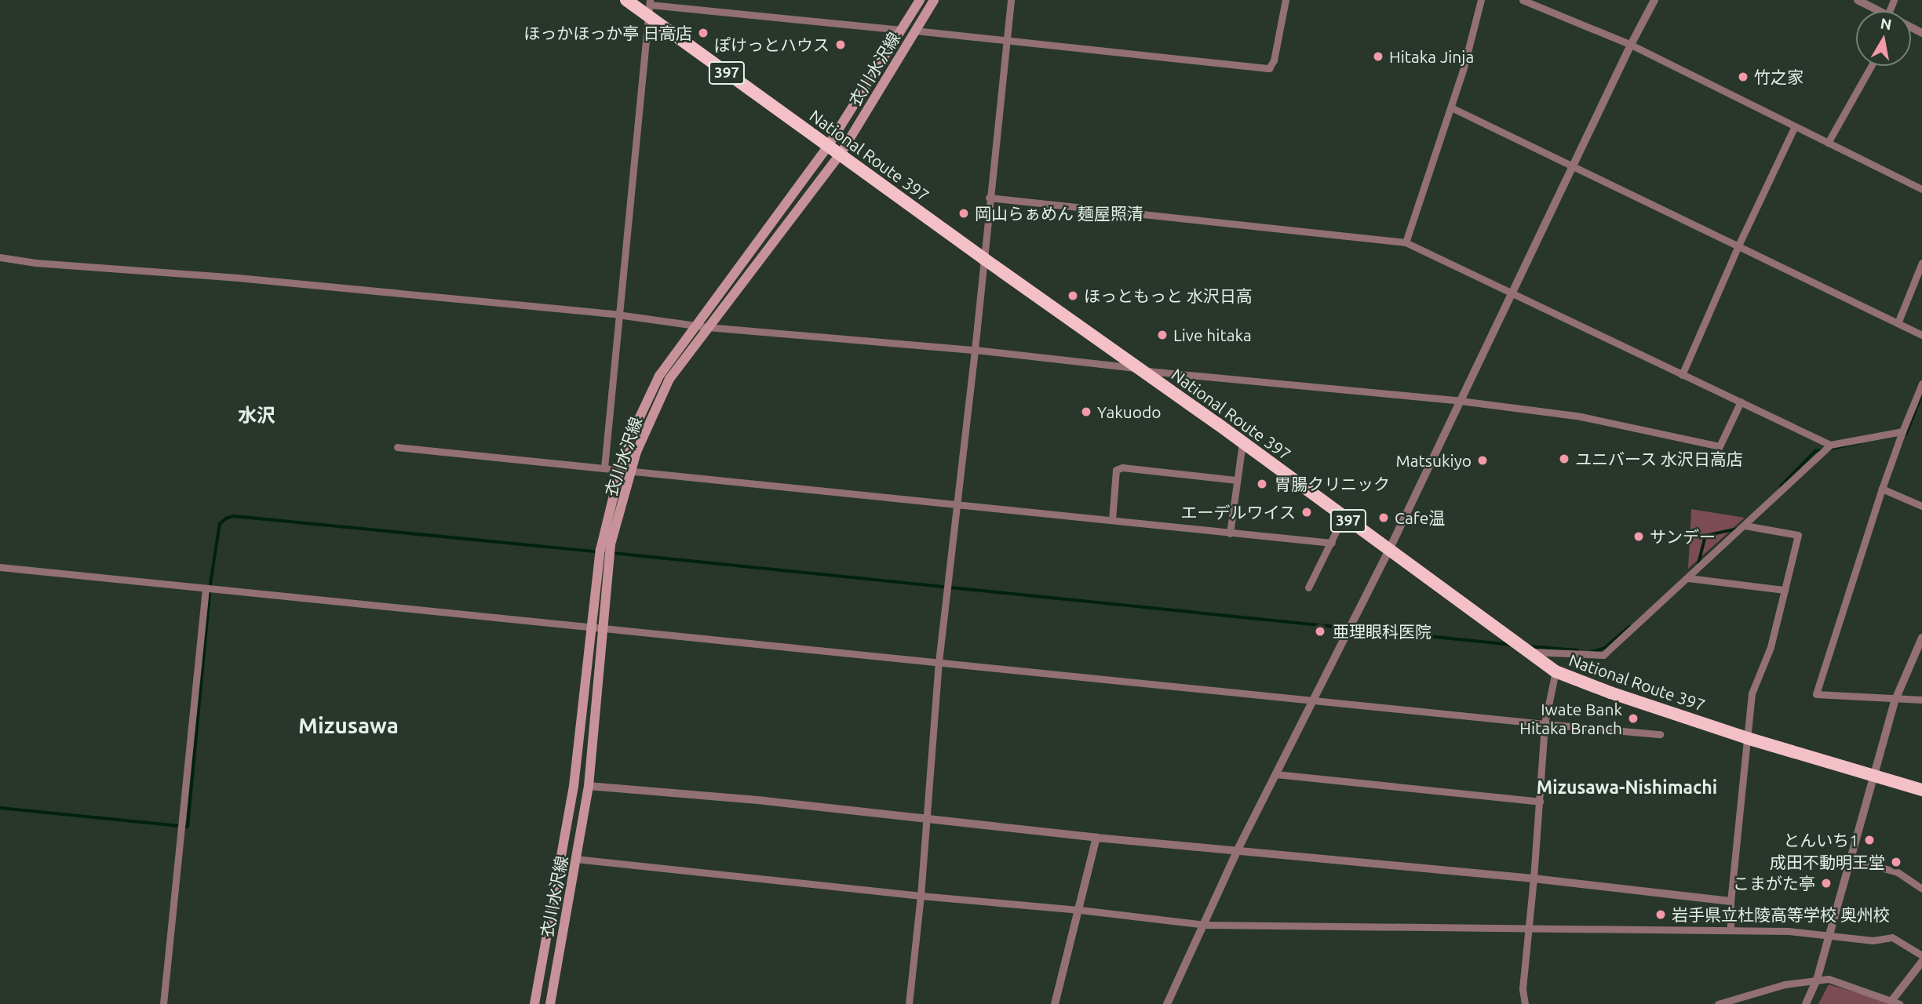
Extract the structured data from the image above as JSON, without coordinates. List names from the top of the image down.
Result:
{
  "streets": {
    "highway": ["397", "National Route 397"],
    "main road": ["衣川水沢線"]
  },
  "crossings": [
    ["衣川水沢線", "National Route 397"]
  ],
  "districts": ["水沢", "Mizusawa", "Mizusawa-Nishimachi"],
  "places": [
    "ほっかほっか亭 日高店",
    "ぽけっとハウス",
    "Hitaka Jinja",
    "竹之家",
    "岡山らぁめん 麺屋照清",
    "ほっともっと 水沢日高",
    "Live hitaka",
    "Yakuodo",
    "ユニバース 水沢日高店",
    "Matsukiyo",
    "胃腸クリニック",
    "エーデルワイス",
    "Cafe温",
    "サンデー",
    "亜理眼科医院",
    "Iwate Bank Hitaka Branch",
    "とんいち1",
    "成田不動明王堂",
    "こまがた亭",
    "岩手県立杜陵高等学校 奥州校"
  ],
  "north": "top"
}
